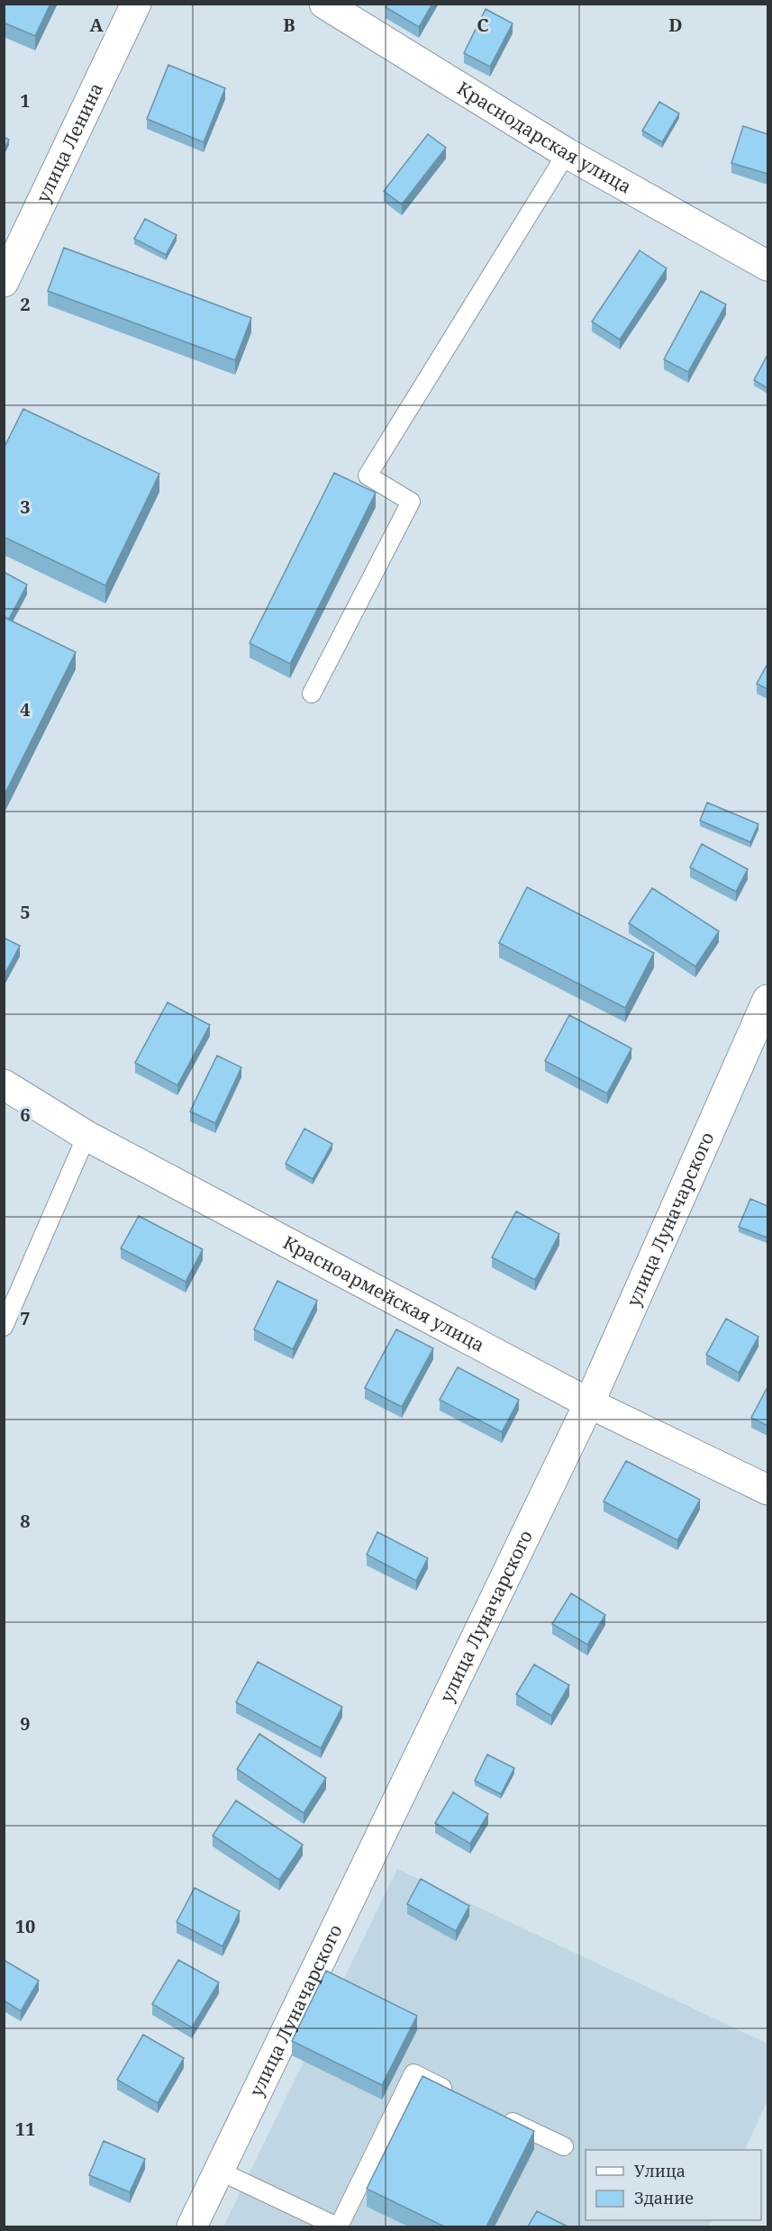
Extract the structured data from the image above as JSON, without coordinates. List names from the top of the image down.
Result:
{
  "streets": {
    "street": [
      "Краснодарская улица",
      "улица Ленина",
      "улица Луначарского",
      "Красноармейская улица"
    ]
  },
  "crossings": [
    ["улица Луначарского", "Красноармейская улица"]
  ],
  "legend": ["Улица", "Здание"],
  "grid": {
    "columns": [
      "A",
      "B",
      "C",
      "D"
    ],
    "rows": [
      "1",
      "2",
      "3",
      "4",
      "5",
      "6",
      "7",
      "8",
      "9",
      "10",
      "11"
    ]
  }
}
